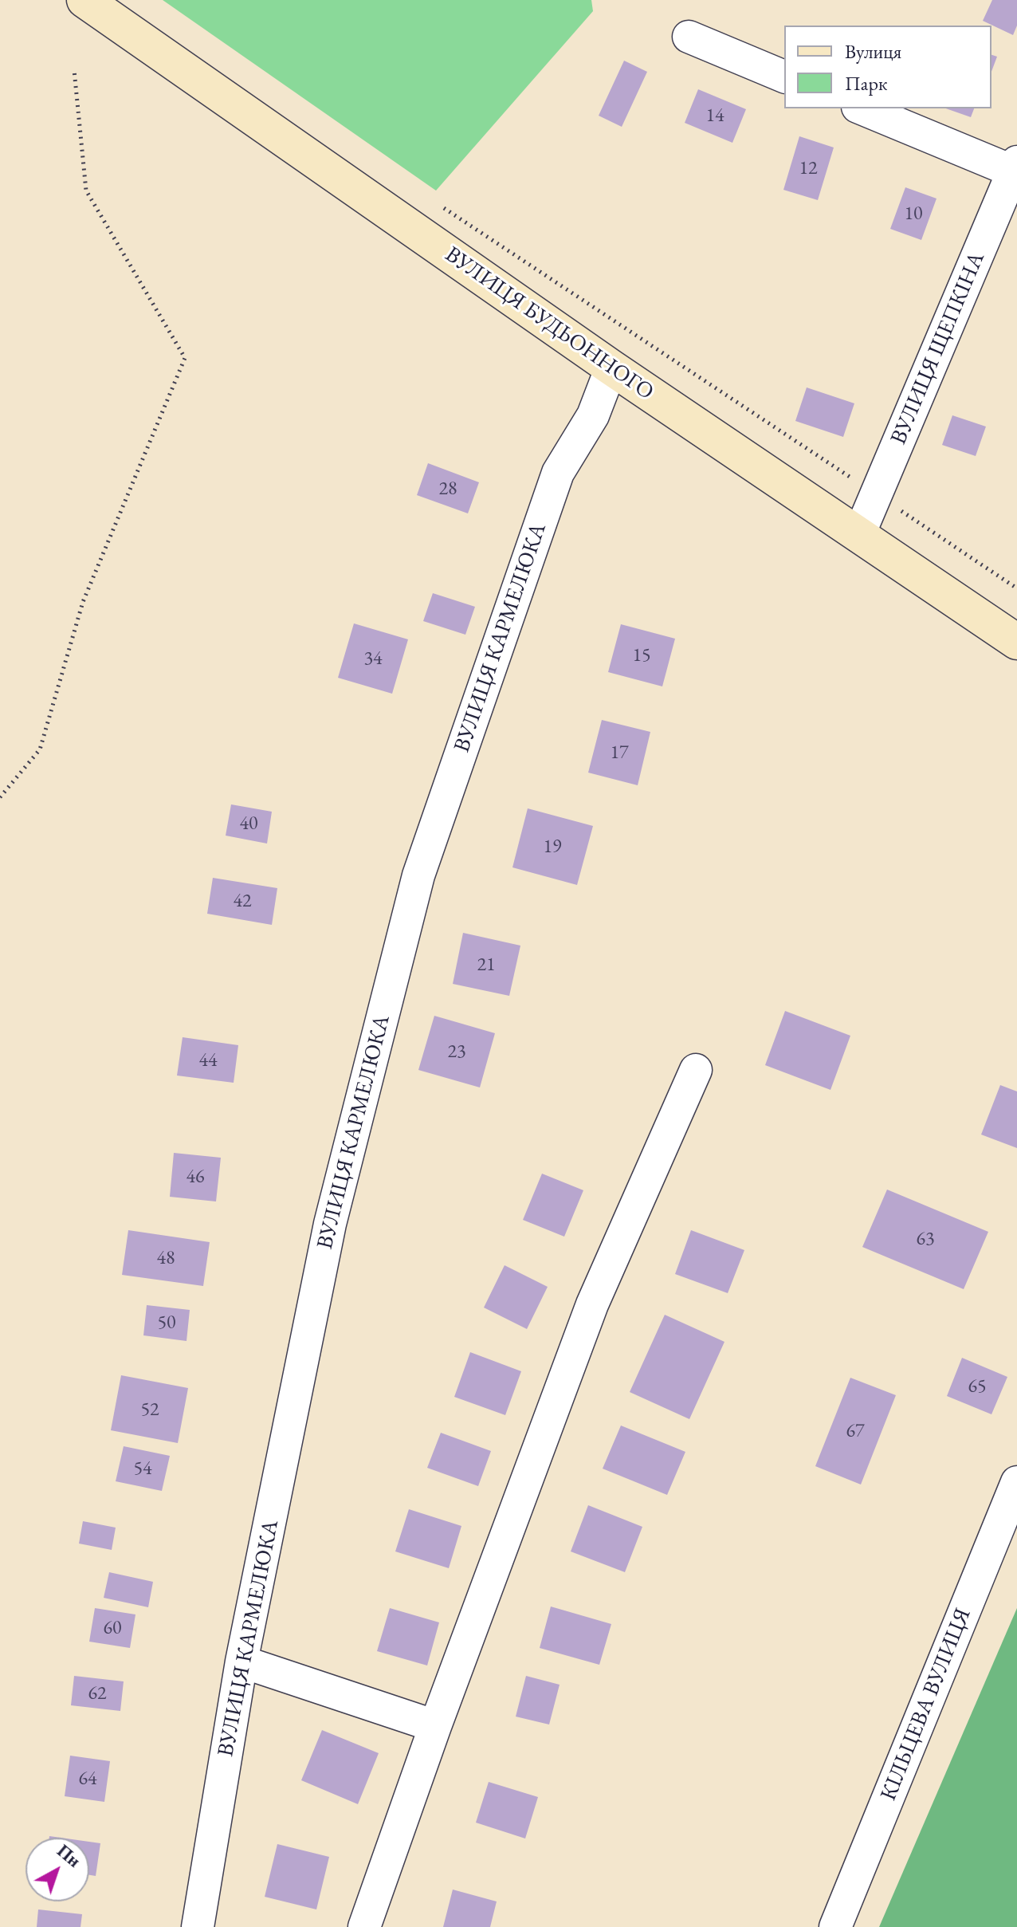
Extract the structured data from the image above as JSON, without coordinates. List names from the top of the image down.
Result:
{
  "streets": {
    "main road": ["ВУЛИЦЯ БУДЬОННОГО"],
    "street": ["ВУЛИЦЯ ЩЕПКІНА", "ВУЛИЦЯ КАРМЕЛЮКА", "КІЛЬЦЕВА ВУЛИЦЯ"]
  },
  "crossings": [
    ["ВУЛИЦЯ БУДЬОННОГО", "ВУЛИЦЯ ЩЕПКІНА"],
    ["ВУЛИЦЯ БУДЬОННОГО", "ВУЛИЦЯ КАРМЕЛЮКА"]
  ],
  "house_numbers": [
    "14",
    "12",
    "10",
    "28",
    "15",
    "34",
    "17",
    "40",
    "19",
    "42",
    "21",
    "23",
    "44",
    "46",
    "63",
    "48",
    "50",
    "65",
    "52",
    "67",
    "54",
    "60",
    "62",
    "64"
  ],
  "legend": ["Вулиця", "Парк"],
  "north": "top right"
}
